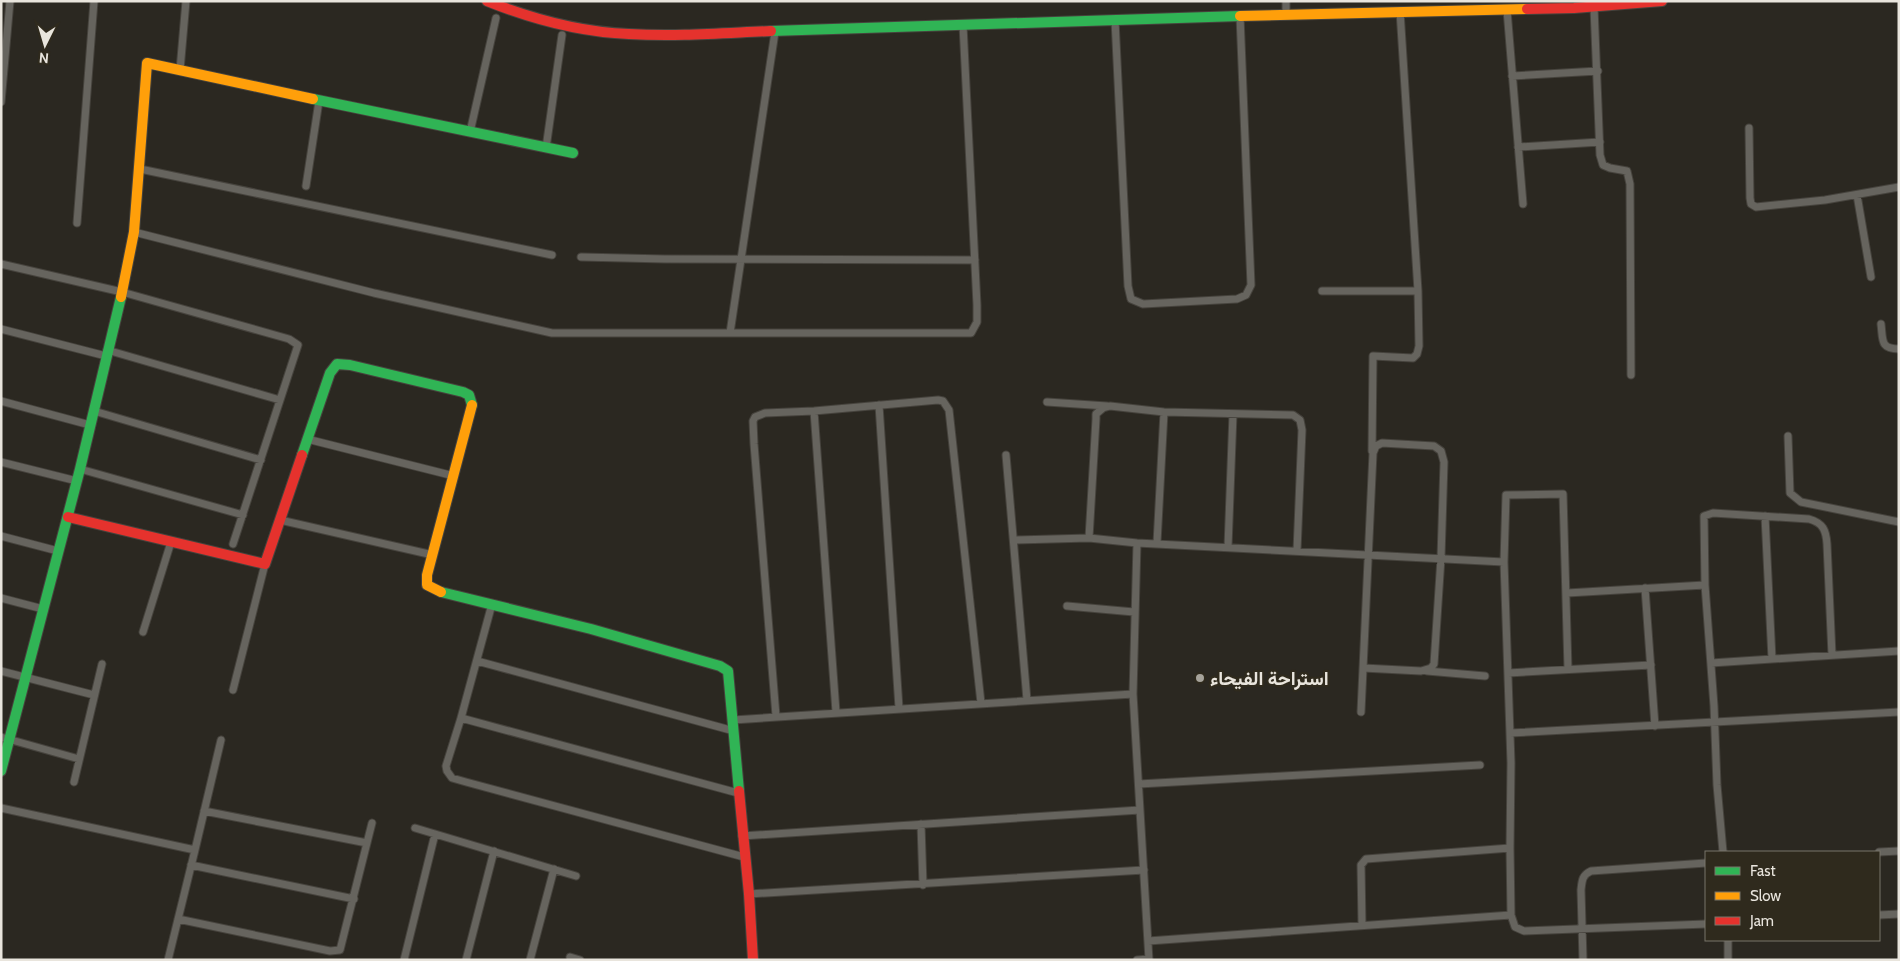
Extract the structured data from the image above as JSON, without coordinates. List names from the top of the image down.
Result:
{
  "places": ["استراحة الفيحاء"],
  "legend": ["Fast", "Slow", "Jam"],
  "north": "bottom"
}
